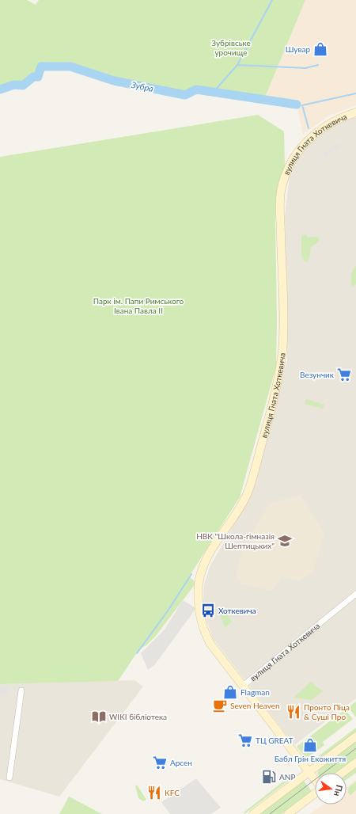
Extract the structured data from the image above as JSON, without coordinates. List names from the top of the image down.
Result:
{
  "streets": {
    "street": ["вулиця Гната Хоткевича"]
  },
  "water": ["Зубра"],
  "parks": ["Зубрівське урочище", "Парк ім. Папи Римського Івана Павла ІІ"],
  "places": {
    "shop": ["Шувар", "Flagman", "Бабл Грін Eкожиття"],
    "supermarket": ["Везунчик", "ТЦ GREAT", "Арсен"],
    "school or university": ["НВК \"Школа-гімназія Шептицьких\""],
    "bus stop": ["Хоткевича"],
    "cafe": ["Seven Heaven"],
    "restaurant": ["Пронто Піца & Суші Про", "KFC"],
    "library": ["WIKI бібліотека"],
    "fuel station": ["ANP"]
  },
  "north": "right"
}
